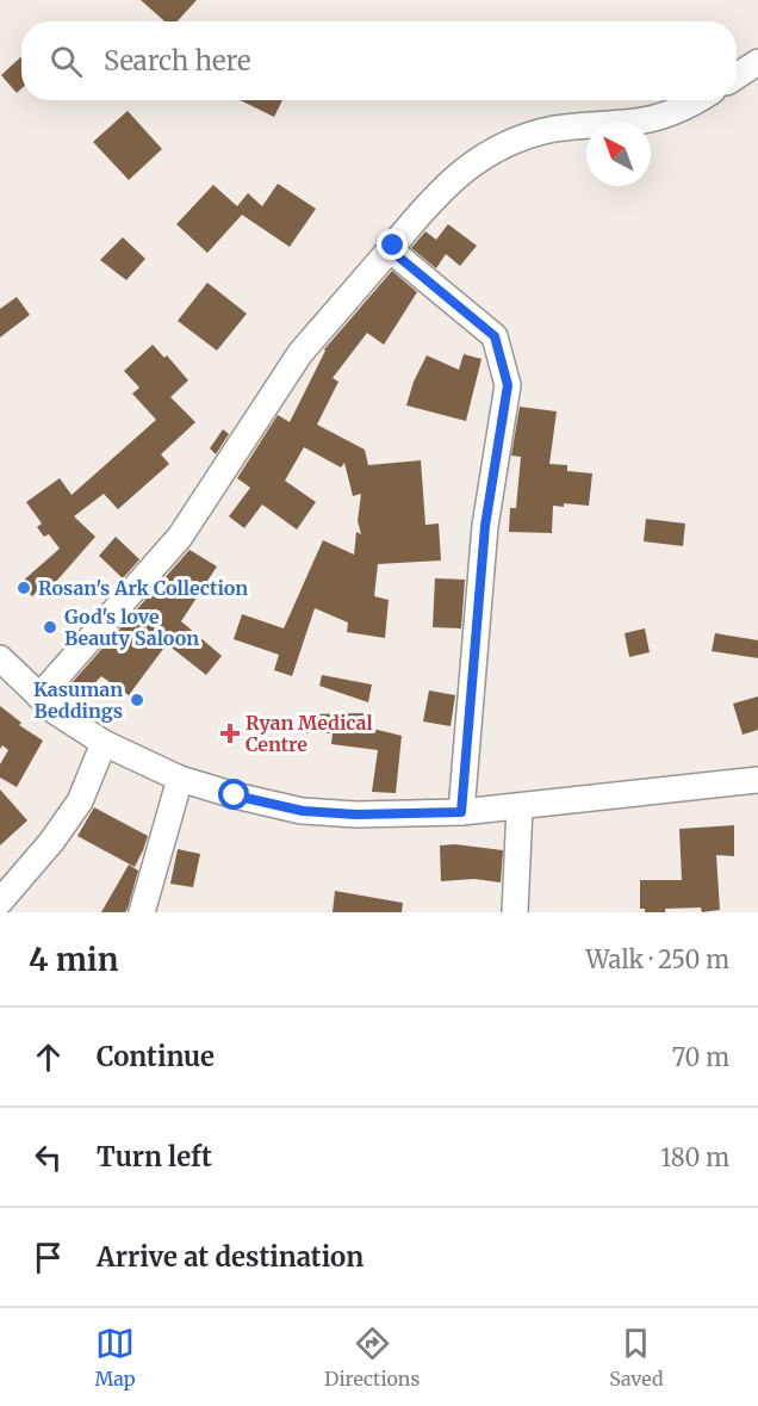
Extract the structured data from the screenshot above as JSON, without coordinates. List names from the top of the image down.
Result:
{
  "places": {
    "other": ["Rosan's Ark Collection", "God's love Beauty Saloon", "Kasuman Beddings"],
    "health": ["Ryan Medical Centre"]
  },
  "north": "top left",
  "page": {
    "search": "Search here",
    "heading": ["4 min", "Walk · 250 m"],
    "list": [
      ["Continue", "70 m"],
      ["Turn left", "180 m"],
      "Arrive at destination"
    ],
    "nav": ["Map", "Directions", "Saved"]
  }
}
